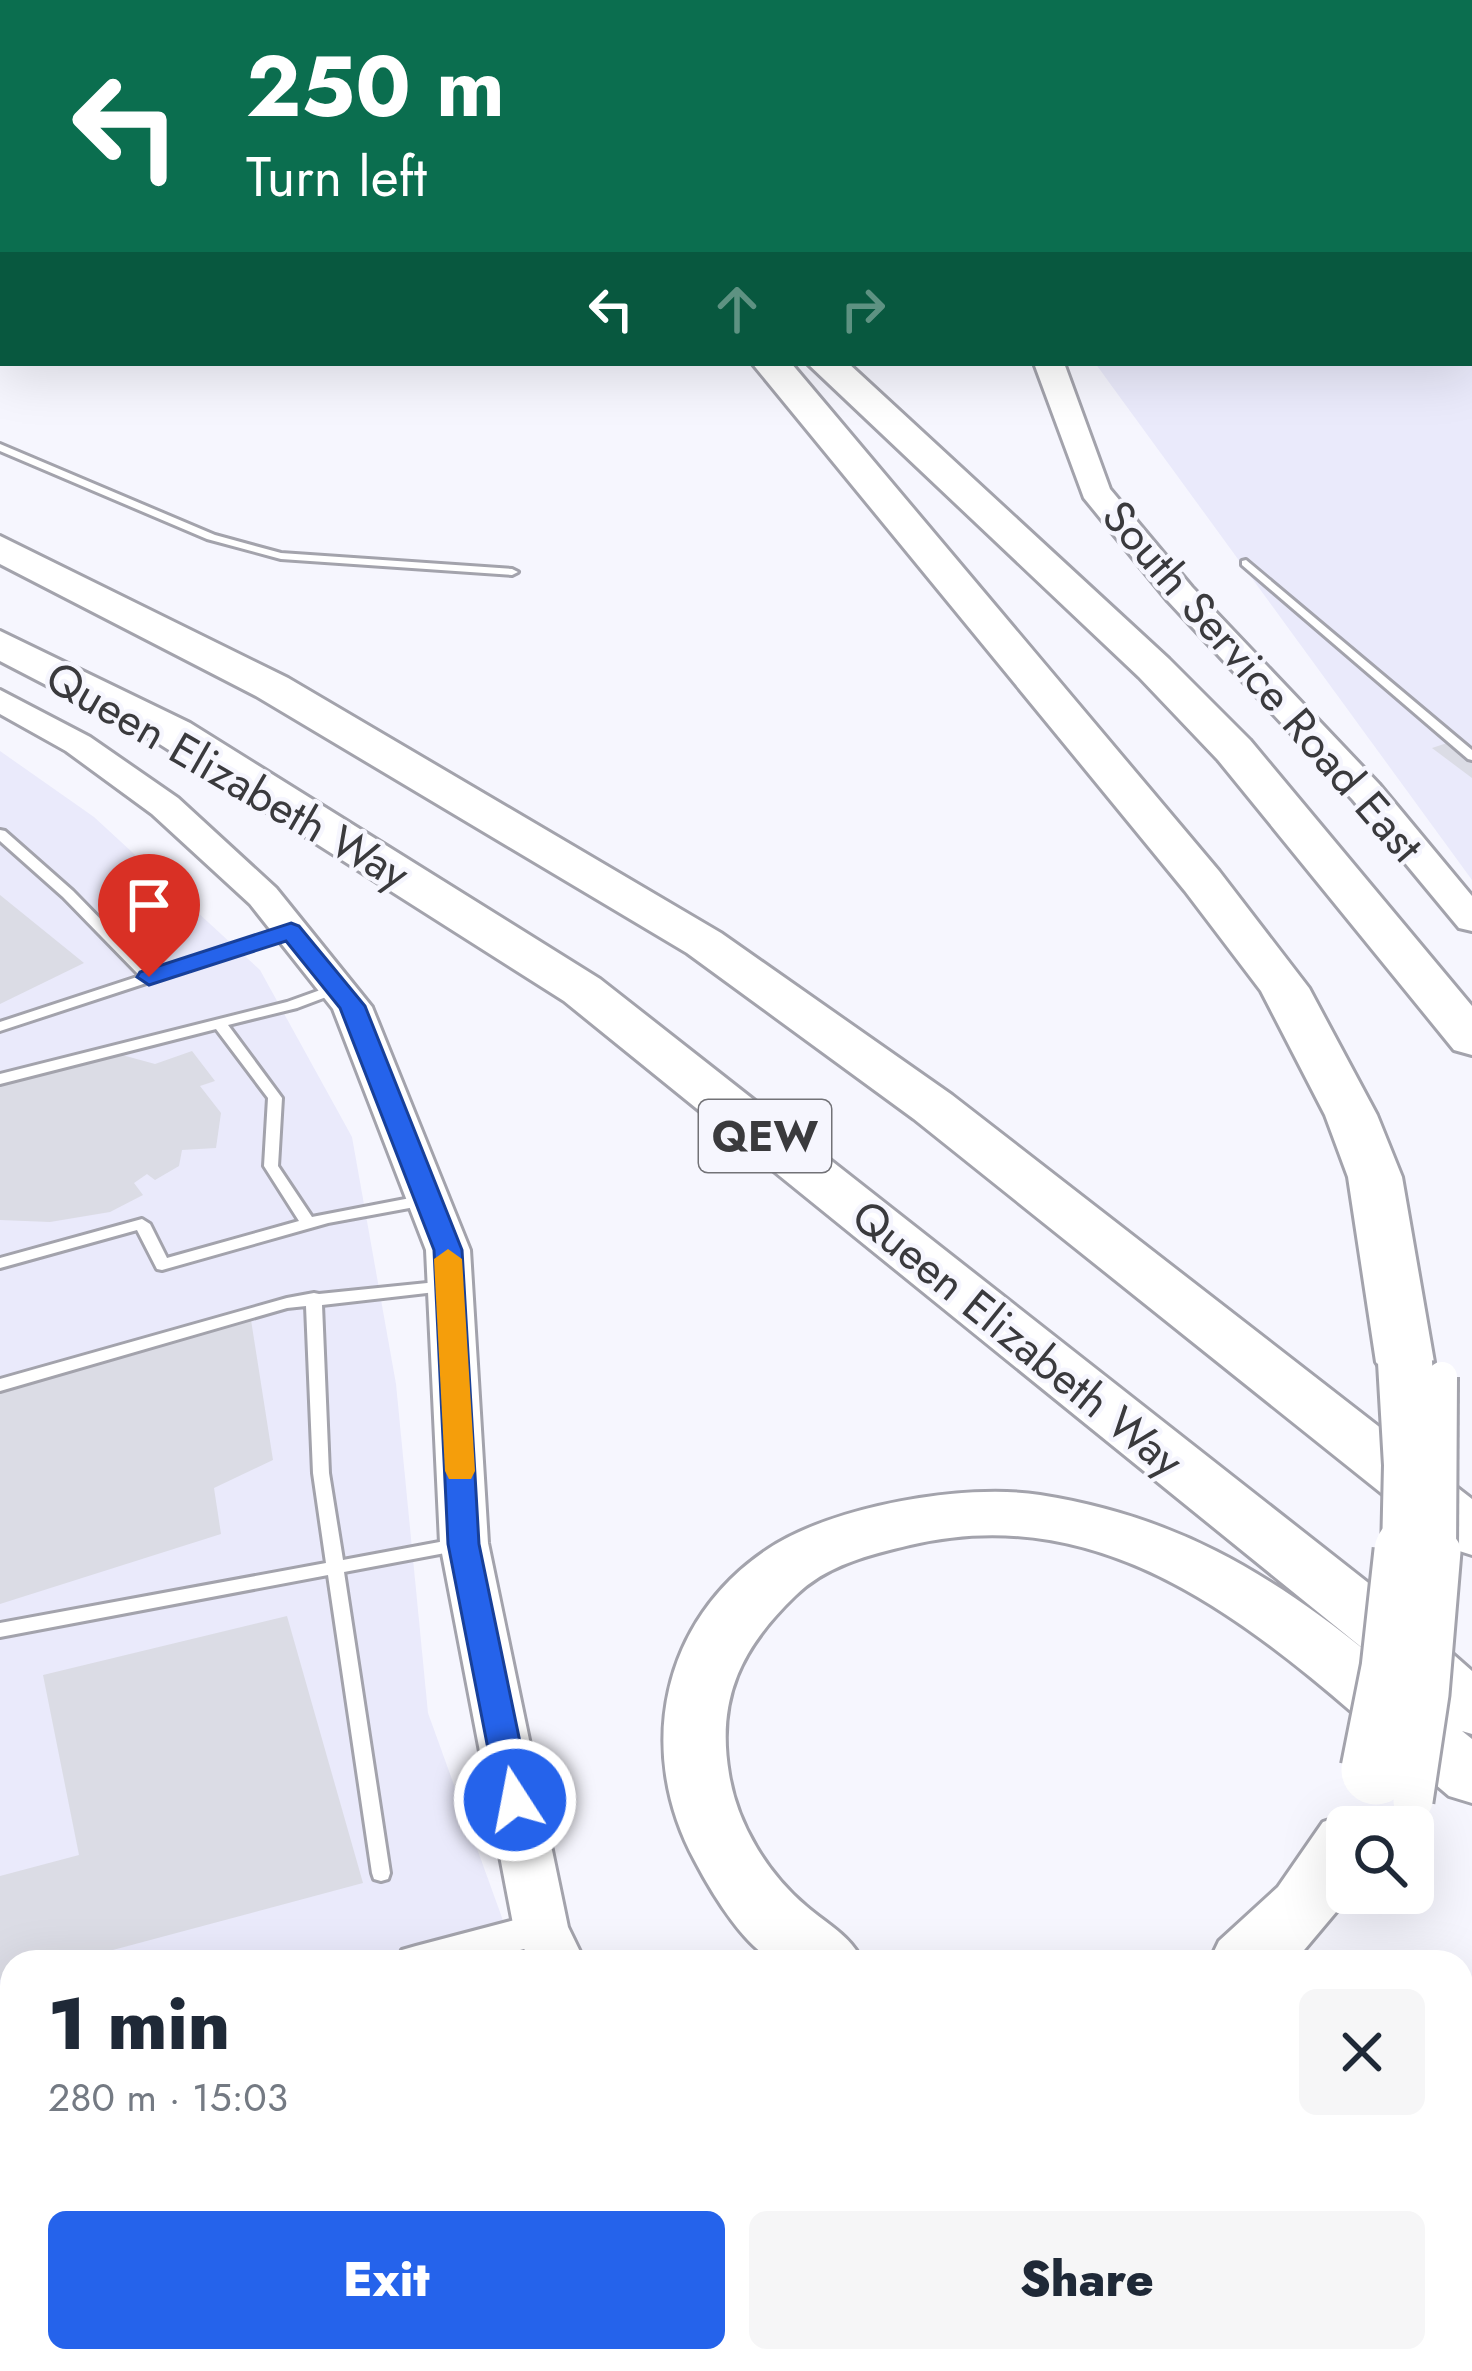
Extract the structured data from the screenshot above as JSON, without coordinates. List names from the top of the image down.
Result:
{
  "streets": {
    "highway": ["Queen Elizabeth Way", "QEW"],
    "street": ["South Service Road East"]
  },
  "page": {
    "turn": ["250 m", "Turn left"],
    "heading": ["1 min", "280 m · 15:03"],
    "buttons": ["Exit", "Share"]
  }
}
